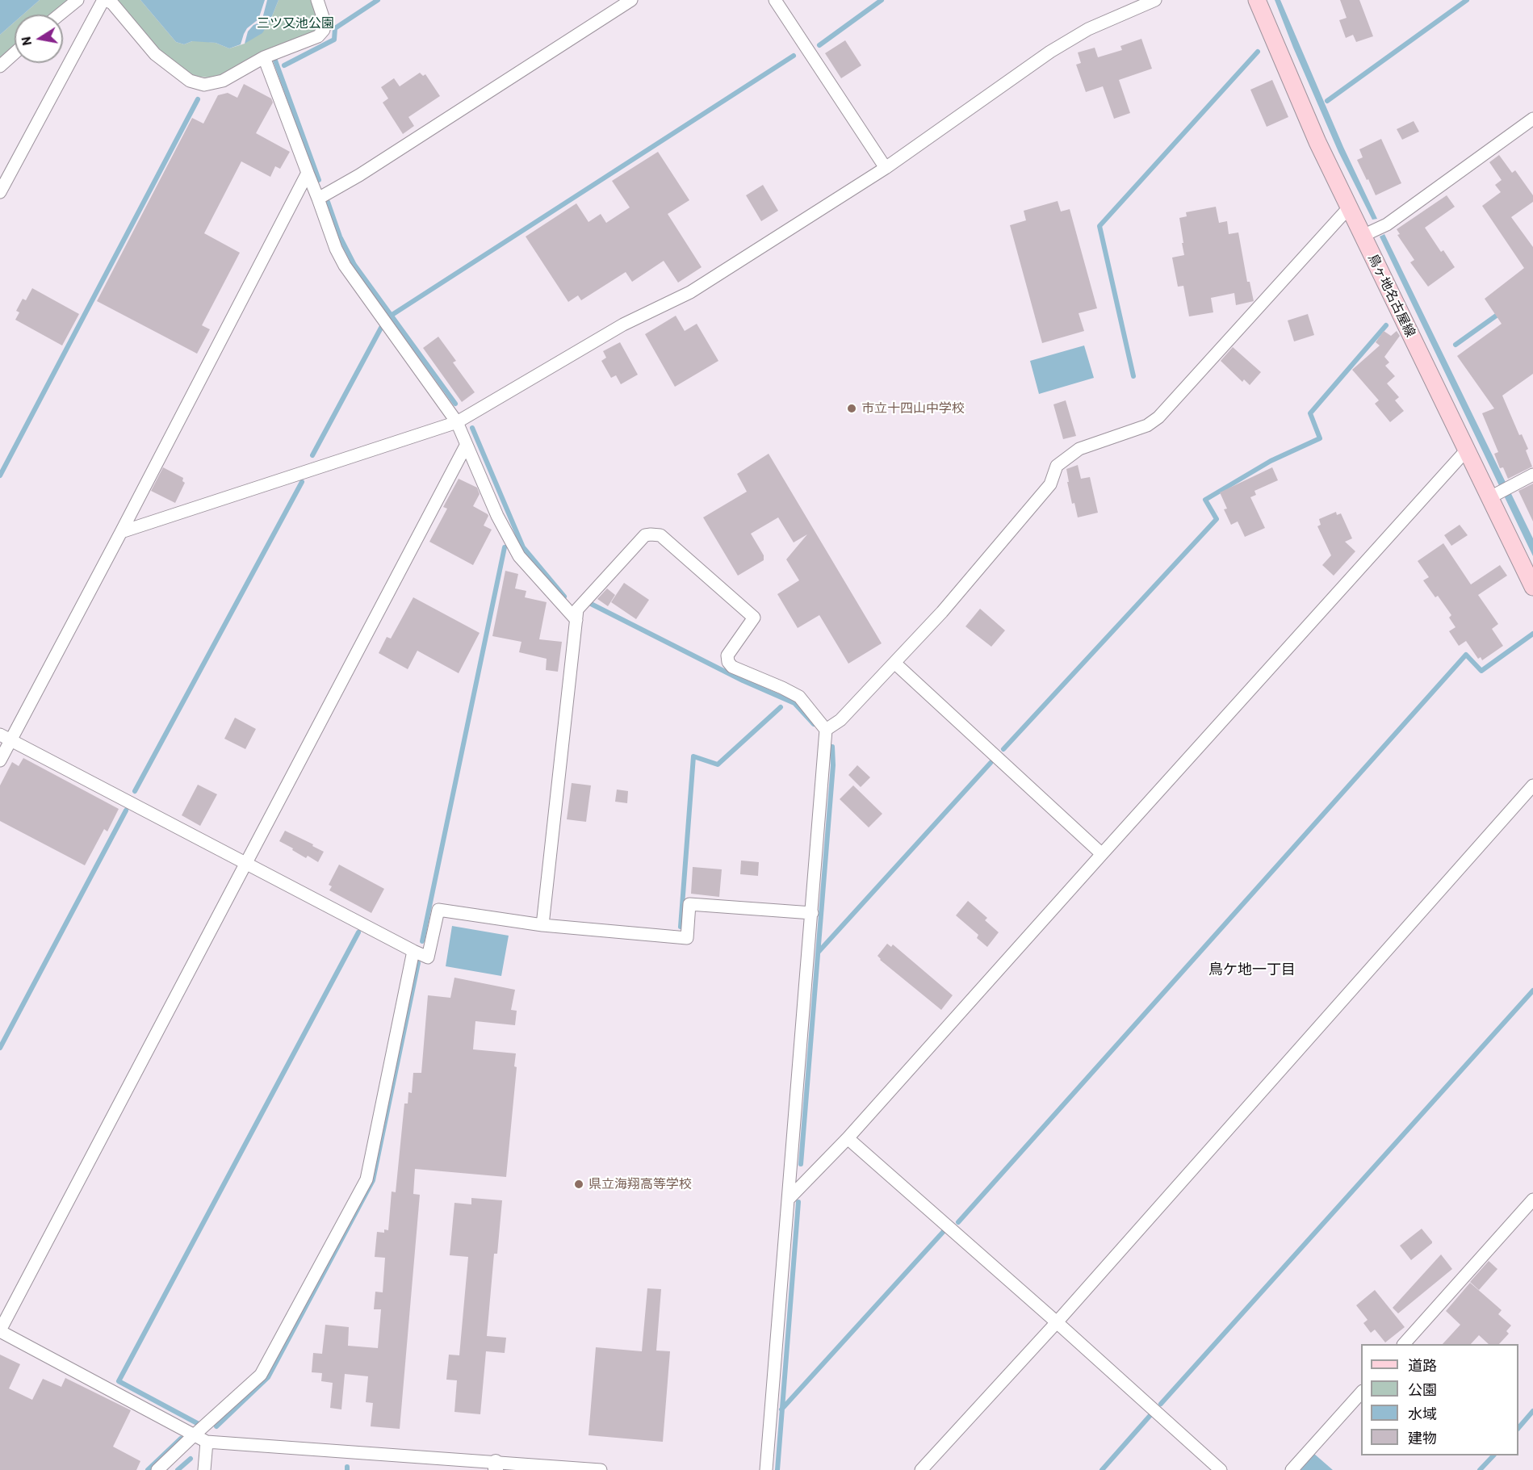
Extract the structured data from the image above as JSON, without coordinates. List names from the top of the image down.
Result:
{
  "streets": {
    "main road": ["鳥ヶ地名古屋線"]
  },
  "districts": ["鳥ケ地一丁目"],
  "parks": ["三ツ又池公園"],
  "places": ["市立十四山中学校", "県立海翔高等学校"],
  "legend": [
    "道路",
    "公園",
    "水域",
    "建物"
  ],
  "north": "left"
}
